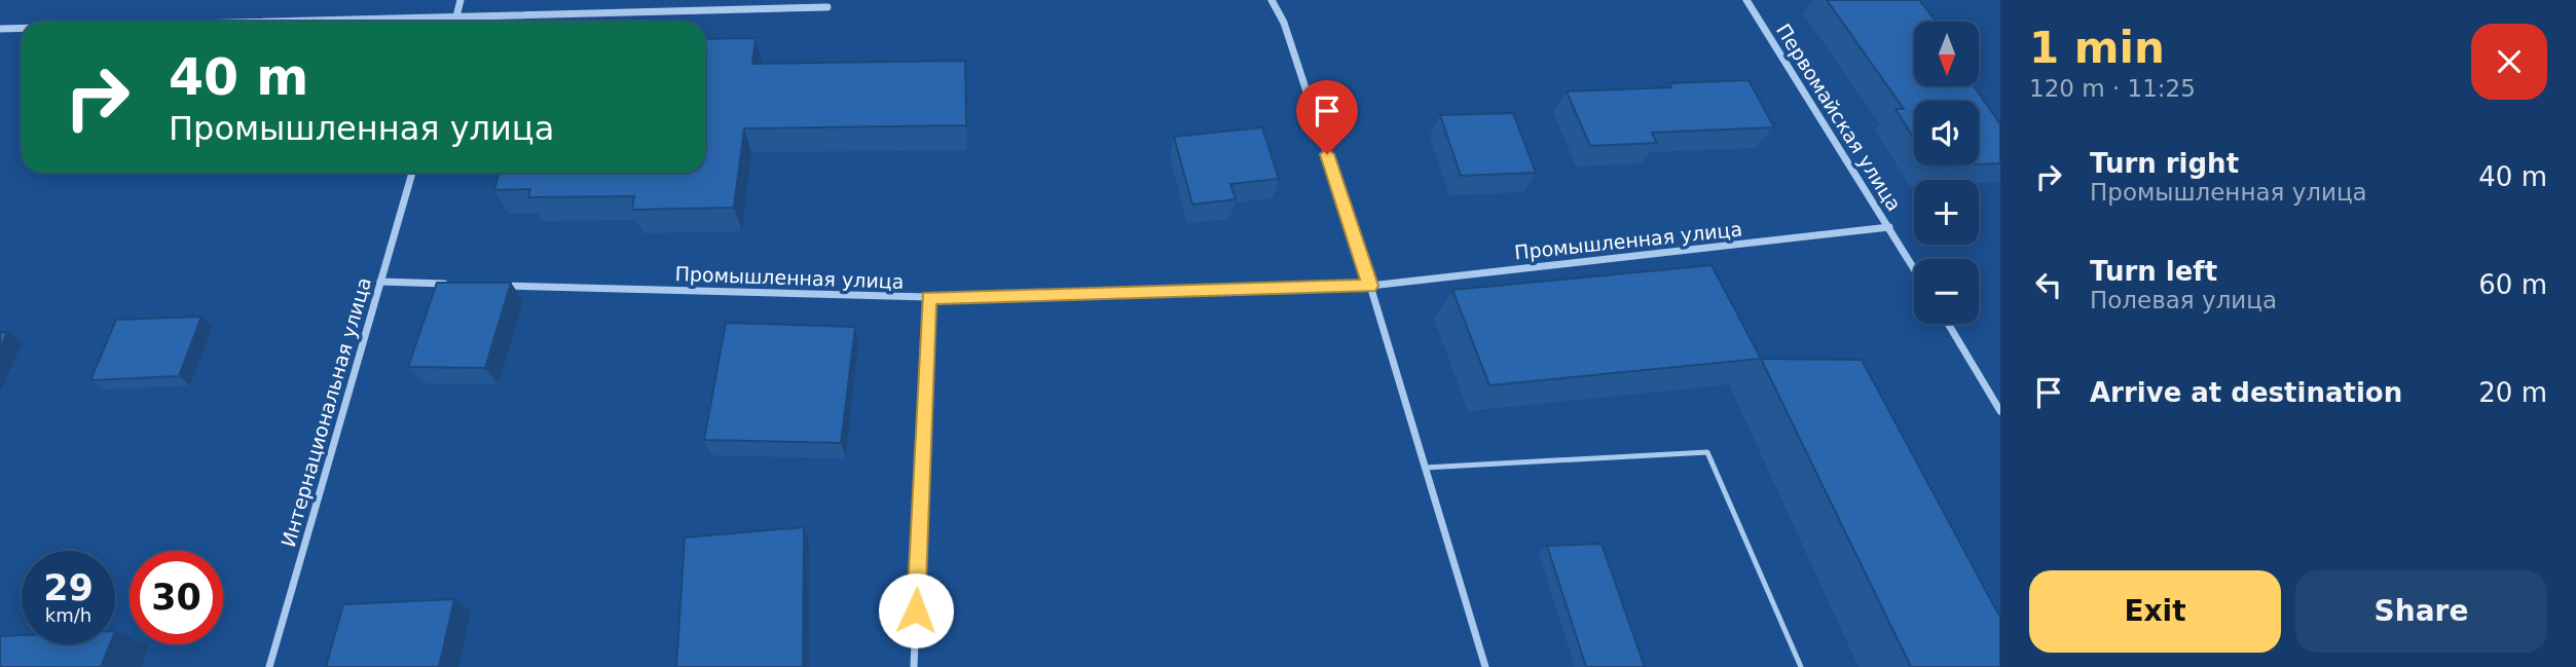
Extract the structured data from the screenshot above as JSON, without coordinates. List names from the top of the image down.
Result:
{
  "streets": {
    "street": ["Первомайская улица", "Промышленная улица", "Интернациональная улица"]
  },
  "crossings": [
    ["Первомайская улица", "Промышленная улица"]
  ],
  "north": "bottom",
  "page": {
    "heading": ["1 min", "120 m · 11:25"],
    "map_buttons": ["+", "−"],
    "turn": ["40 m", "Промышленная улица"],
    "list": [
      {
        "name": "Turn right",
        "note": "Промышленная улица",
        "value": "40 m"
      },
      {
        "name": "Turn left",
        "note": "Полевая улица",
        "value": "60 m"
      },
      {
        "name": "Arrive at destination",
        "value": "20 m"
      }
    ],
    "speed": "29 km/h",
    "limit": "30",
    "buttons": ["Exit", "Share"]
  }
}
